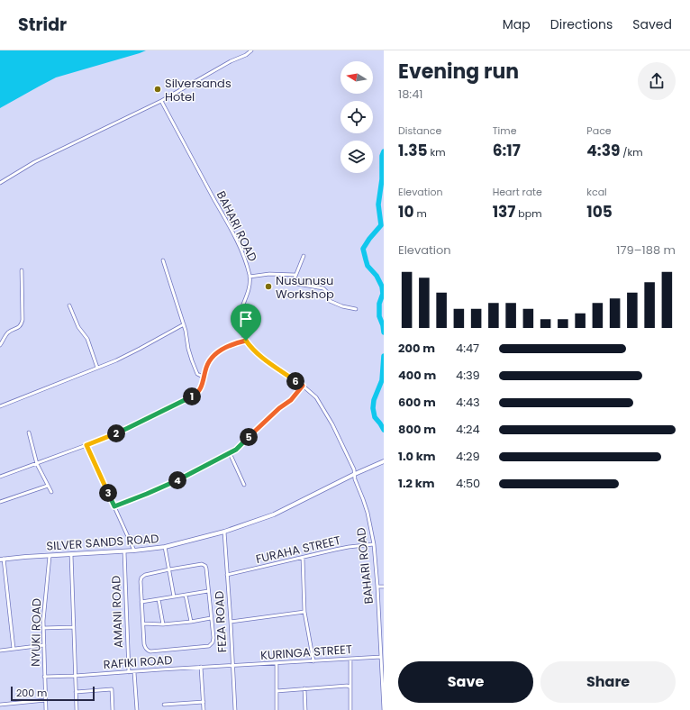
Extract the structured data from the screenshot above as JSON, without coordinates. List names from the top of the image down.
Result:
{
  "streets": {
    "street": [
      "BAHARI ROAD",
      "SILVER SANDS ROAD",
      "FURAHA STREET",
      "AMANI ROAD",
      "FEZA ROAD",
      "NYUKI ROAD",
      "KURINGA STREET",
      "RAFIKI ROAD"
    ]
  },
  "crossings": [
    ["BAHARI ROAD", "SILVER SANDS ROAD"],
    ["BAHARI ROAD", "FURAHA STREET"],
    ["BAHARI ROAD", "KURINGA STREET"],
    ["SILVER SANDS ROAD", "AMANI ROAD"],
    ["SILVER SANDS ROAD", "FEZA ROAD"],
    ["SILVER SANDS ROAD", "NYUKI ROAD"],
    ["FURAHA STREET", "FEZA ROAD"],
    ["AMANI ROAD", "RAFIKI ROAD"],
    ["FEZA ROAD", "KURINGA STREET"],
    ["FEZA ROAD", "RAFIKI ROAD"],
    ["NYUKI ROAD", "RAFIKI ROAD"],
    ["KURINGA STREET", "RAFIKI ROAD"]
  ],
  "places": ["Silversands Hotel", "Nusunusu Workshop"],
  "scale_bar": "200 m",
  "north": "left",
  "page": {
    "header": "Stridr",
    "nav": ["Map", "Directions", "Saved"],
    "heading": ["Evening run", "18:41"],
    "stats": [
      ["Distance", "1.35 km"],
      ["Time", "6:17"],
      ["Pace", "4:39 /km"],
      ["Elevation", "10 m"],
      ["Heart rate", "137 bpm"],
      ["kcal", "105"]
    ],
    "chart": ["Elevation", "179–188 m"],
    "list": [
      {
        "name": "200 m",
        "note": "4:47"
      },
      {
        "name": "400 m",
        "note": "4:39"
      },
      {
        "name": "600 m",
        "note": "4:43"
      },
      {
        "name": "800 m",
        "note": "4:24"
      },
      {
        "name": "1.0 km",
        "note": "4:29"
      },
      {
        "name": "1.2 km",
        "note": "4:50"
      }
    ],
    "pins": [
      "6",
      "1",
      "2",
      "5",
      "4",
      "3"
    ],
    "buttons": ["Save", "Share"],
    "scale": "200 m"
  }
}
